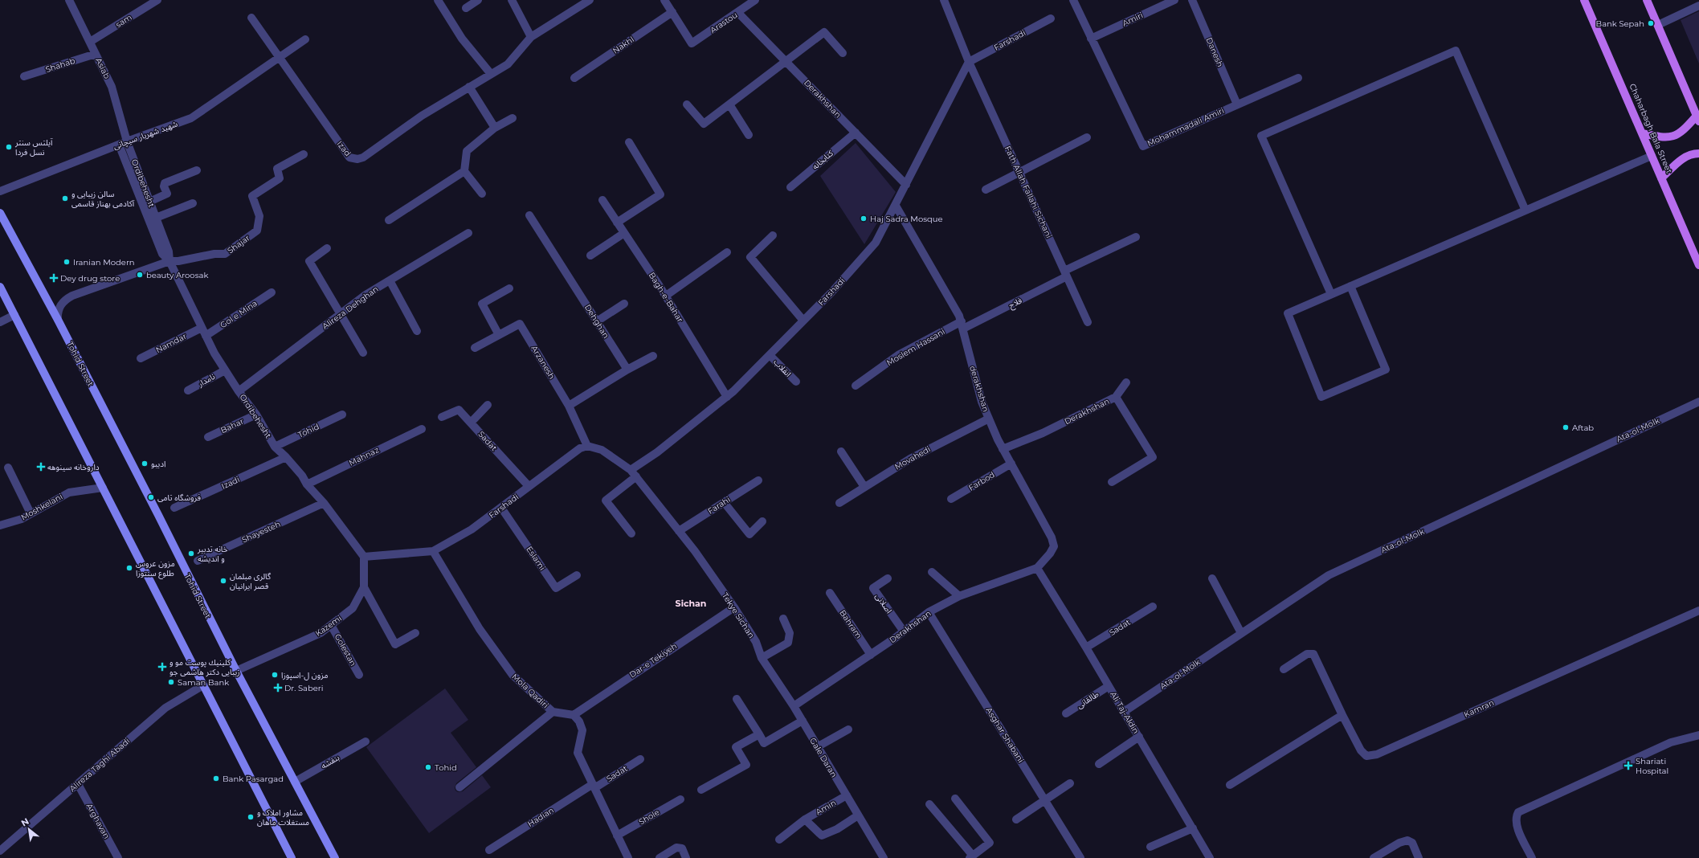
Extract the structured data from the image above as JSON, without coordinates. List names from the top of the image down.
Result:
{
  "streets": {
    "main road": ["Chaharbagh Bala Street", "Tohid Street"],
    "street": [
      "Amiri",
      "sam",
      "Arastou",
      "Farshadi",
      "Nakhl",
      "Danesh",
      "Shahab",
      "Asiab",
      "Derakhshan",
      "Mohammadali Amiri",
      "شهید شهریار سیچانی",
      "Izad",
      "کتابخانه",
      "Ordibehesht",
      "Fath Allah Fallahi Sichani",
      "Shajar",
      "Bagh-e-Bahar",
      "فلاح",
      "Alireza Dehghan",
      "Gol e Mina",
      "Dehghan",
      "Namdar",
      "Moslem Hassani",
      "Arzanesh",
      "انقلاب",
      "نامدار",
      "derakhshan",
      "Bahar",
      "Ata-ol-Molk",
      "Tohid",
      "Sadat",
      "Mahnaz",
      "Movahedi",
      "Farbod",
      "Izadi",
      "Farahi",
      "Moshkelani",
      "Shayesteh",
      "Eslami",
      "اصلانی",
      "Tekye Sichan",
      "Bahram",
      "Kazemi",
      "Golestan",
      "Dar-e Tekiyeh",
      "Mola Qadiri",
      "طالقانی",
      "Kamran",
      "Ali Taj-Aldin",
      "Asghar Shabani",
      "Gale Daran",
      "بنفشه",
      "Alireza Taghi Abadi",
      "Amin",
      "Hadian",
      "Shole",
      "Arghavan"
    ]
  },
  "crossings": [
    ["Amiri", "Mohammadali Amiri"],
    ["sam", "Asiab"],
    ["Arastou", "Nakhl"],
    ["Arastou", "Derakhshan"],
    ["Farshadi", "Derakhshan"],
    ["Farshadi", "Ordibehesht"],
    ["Farshadi", "Fath Allah Fallahi Sichani"],
    ["Farshadi", "Bagh-e-Bahar"],
    ["Farshadi", "Arzanesh"],
    ["Farshadi", "انقلاب"],
    ["Farshadi", "derakhshan"],
    ["Farshadi", "Sadat"],
    ["Farshadi", "Eslami"],
    ["Farshadi", "Kazemi"],
    ["Farshadi", "Mola Qadiri"],
    ["Danesh", "Mohammadali Amiri"],
    ["Shahab", "Asiab"],
    ["Asiab", "شهید شهریار سیچانی"],
    ["Asiab", "Ordibehesht"],
    ["Derakhshan", "کتابخانه"],
    ["Derakhshan", "derakhshan"],
    ["Derakhshan", "اصلانی"],
    ["Derakhshan", "Bahram"],
    ["Derakhshan", "Ali Taj-Aldin"],
    ["Derakhshan", "Asghar Shabani"],
    ["Derakhshan", "Gale Daran"],
    ["شهید شهریار سیچانی", "Izad"],
    ["شهید شهریار سیچانی", "Ordibehesht"],
    ["Ordibehesht", "Shajar"],
    ["Ordibehesht", "Alireza Dehghan"],
    ["Ordibehesht", "Gol e Mina"],
    ["Ordibehesht", "Namdar"],
    ["Ordibehesht", "نامدار"],
    ["Ordibehesht", "Bahar"],
    ["Ordibehesht", "Tohid"],
    ["Ordibehesht", "Mahnaz"],
    ["Ordibehesht", "Izadi"],
    ["Ordibehesht", "Shayesteh"],
    ["Ordibehesht", "Kazemi"],
    ["Fath Allah Fallahi Sichani", "فلاح"],
    ["فلاح", "Moslem Hassani"],
    ["فلاح", "derakhshan"],
    ["Moslem Hassani", "derakhshan"],
    ["Tohid Street", "Kazemi"],
    ["Tohid Street", "بنفشه"],
    ["derakhshan", "Movahedi"],
    ["derakhshan", "Farbod"],
    ["derakhshan", "Ali Taj-Aldin"],
    ["Ata-ol-Molk", "Ali Taj-Aldin"],
    ["Sadat", "Ali Taj-Aldin"],
    ["Sadat", "Hadian"],
    ["Farahi", "Tekye Sichan"],
    ["Tekye Sichan", "Dar-e Tekiyeh"],
    ["Tekye Sichan", "Gale Daran"],
    ["Kazemi", "Golestan"],
    ["Dar-e Tekiyeh", "Mola Qadiri"],
    ["طالقانی", "Ali Taj-Aldin"],
    ["Gale Daran", "Amin"],
    ["Alireza Taghi Abadi", "Arghavan"]
  ],
  "districts": ["Sichan"],
  "places": {
    "other": [
      "Bank Sepah",
      "آیلتس سنتر نسل فردا",
      "سالن زیبایی و آکادمی بهناز قاسمی",
      "Haj Sadra Mosque",
      "Iranian Modern",
      "beauty Aroosak",
      "Aftab",
      "ادیبو",
      "فروشگاه تامی",
      "خانه تدبیر و اندیشه",
      "مزون عروس طلوع سنتوزا",
      "گالری مبلمان قصر ایرانیان",
      "مزون ل-اسپوزا",
      "Saman Bank",
      "Tohid",
      "Bank Pasargad",
      "مشاور املاک و مستغلات ماهان"
    ],
    "health": [
      "Dey drug store",
      "داروخانه سینوهه",
      "كلينيك پوست مو و زيبايى دکتر هاشمی جو",
      "Dr. Saberi",
      "Shariati Hospital"
    ]
  },
  "north": "top left"
}
